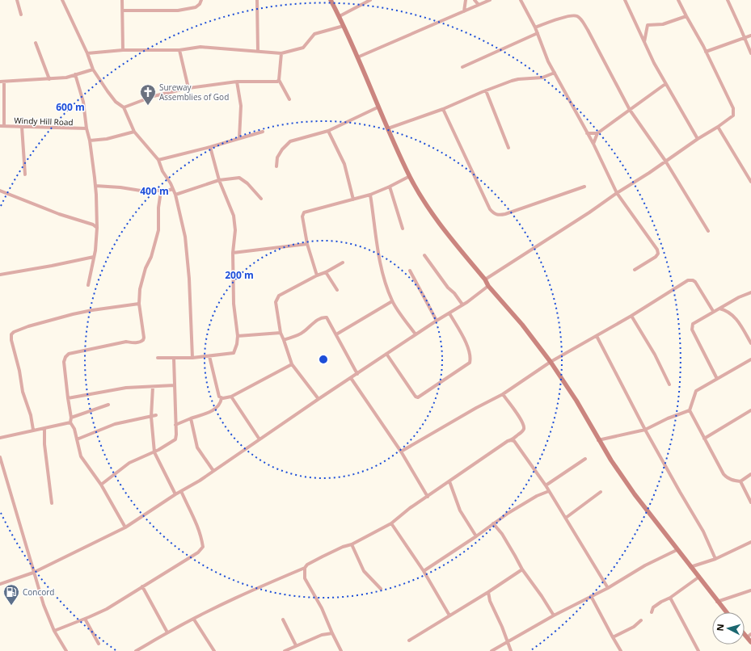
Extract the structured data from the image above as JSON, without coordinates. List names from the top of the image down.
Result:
{
  "streets": {
    "street": ["Windy Hill Road"]
  },
  "places": {
    "church": ["Sureway Assemblies of God"],
    "fuel station": ["Concord"]
  },
  "north": "left",
  "rings": ["600 m", "400 m", "200 m"]
}
